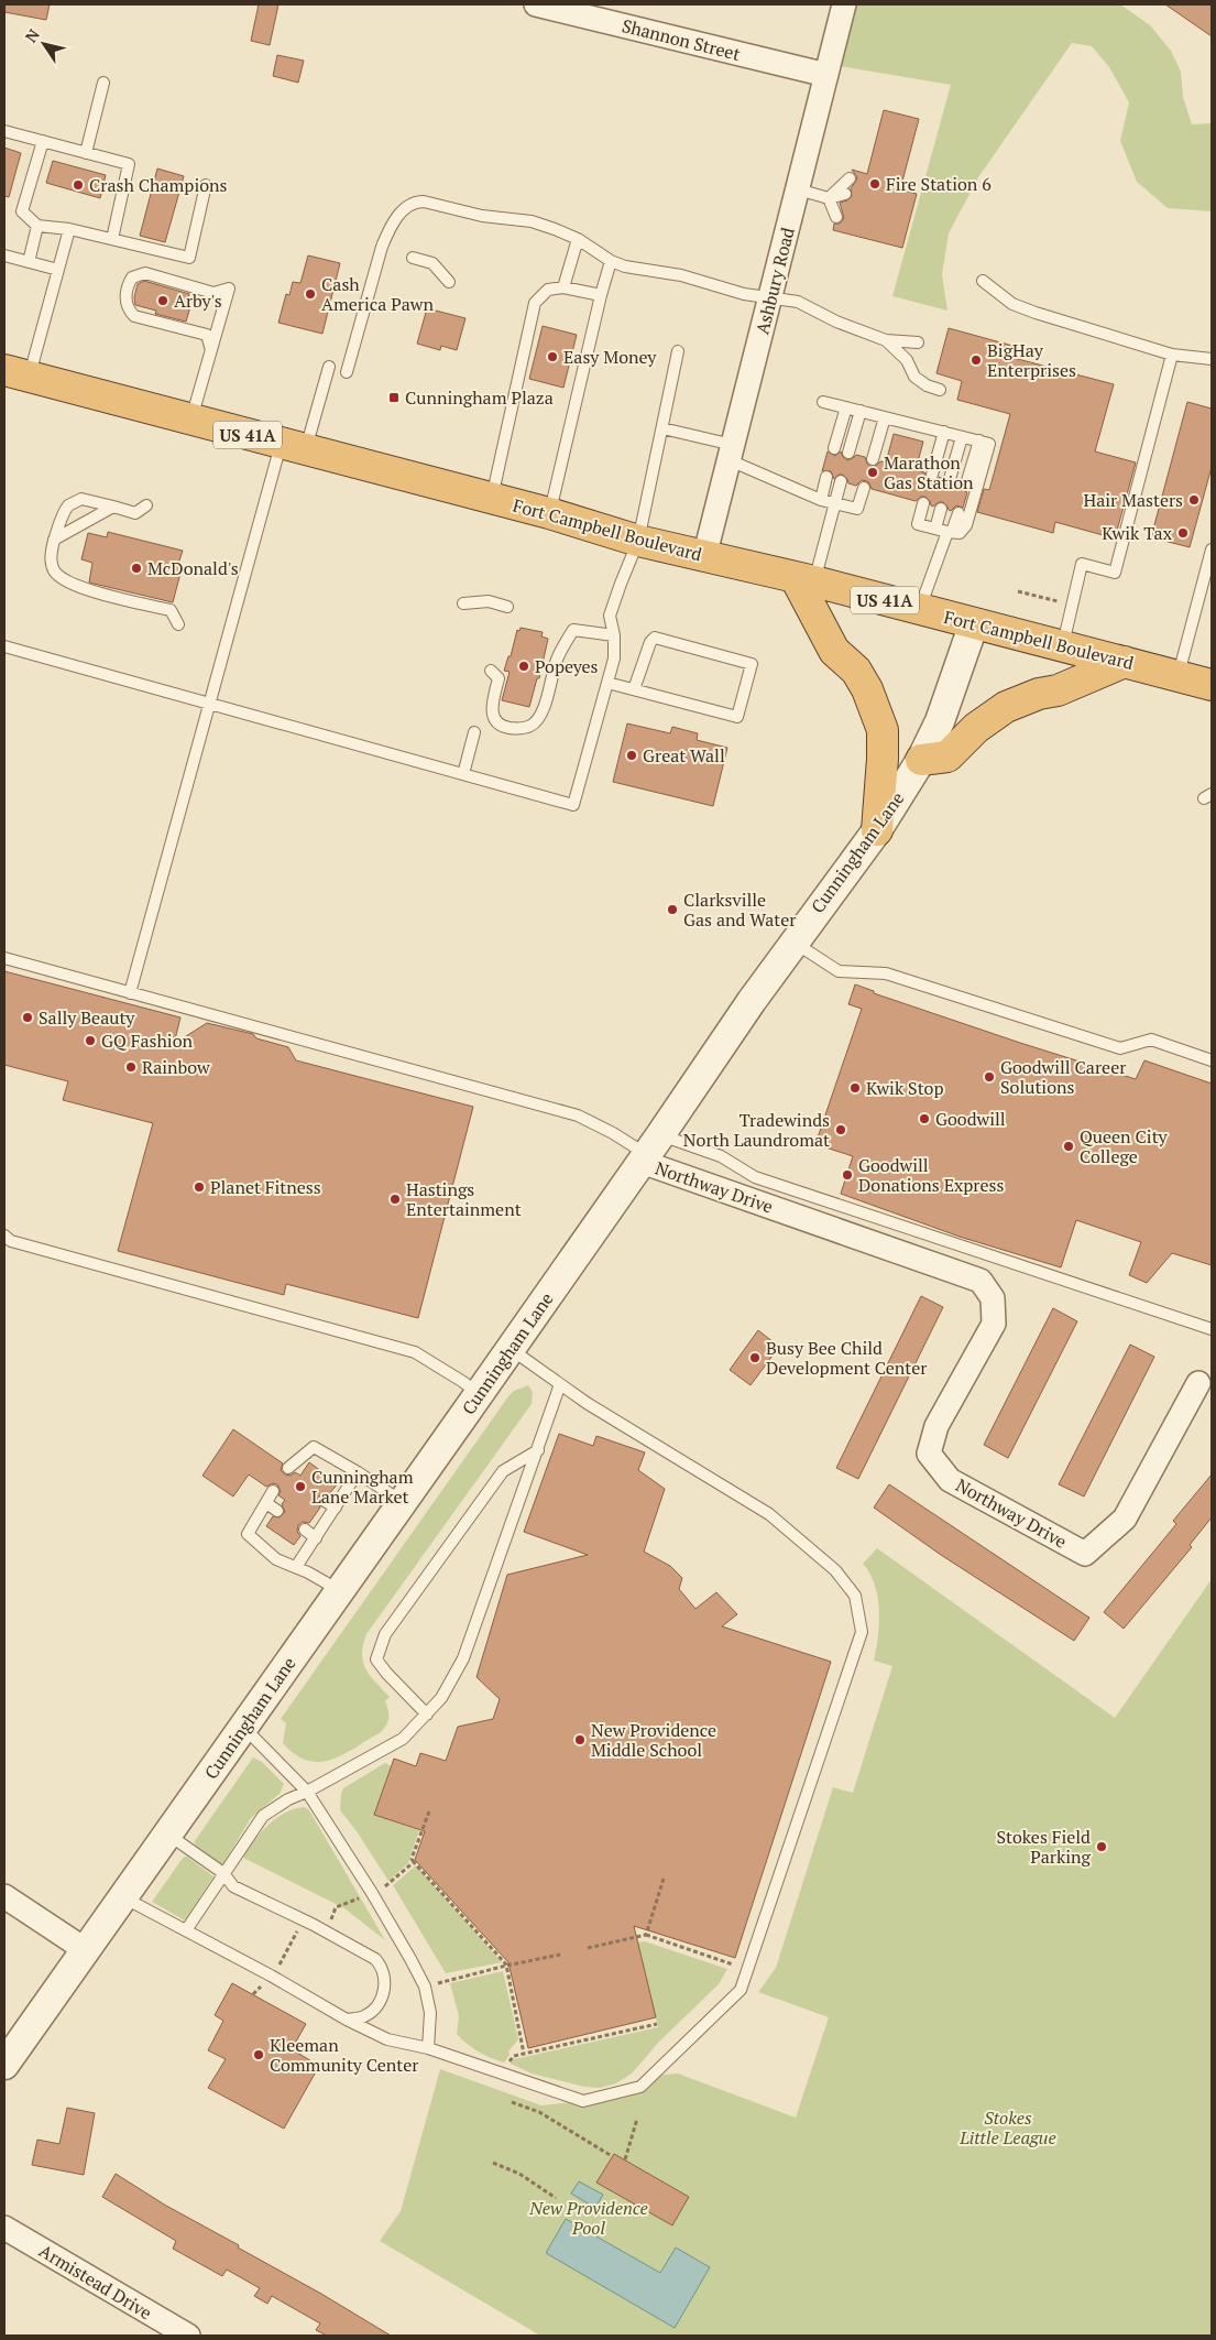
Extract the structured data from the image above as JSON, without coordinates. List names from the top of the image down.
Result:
{
  "streets": {
    "highway": ["US 41A", "Fort Campbell Boulevard"],
    "street": [
      "Shannon Street",
      "Ashbury Road",
      "Cunningham Lane",
      "Northway Drive",
      "Armistead Drive"
    ]
  },
  "crossings": [
    ["Shannon Street", "Ashbury Road"],
    ["Ashbury Road", "Fort Campbell Boulevard"],
    ["Fort Campbell Boulevard", "Cunningham Lane"],
    ["Cunningham Lane", "Northway Drive"]
  ],
  "parks": ["Stokes Little League", "New Providence Pool"],
  "places": {
    "other": [
      "Fire Station 6",
      "Crash Champions",
      "Cash America Pawn",
      "Arby's",
      "Easy Money",
      "BigHay Enterprises",
      "Marathon Gas Station",
      "Hair Masters",
      "Kwik Tax",
      "McDonald's",
      "Popeyes",
      "Great Wall",
      "Clarksville Gas and Water",
      "Sally Beauty",
      "GQ Fashion",
      "Rainbow",
      "Goodwill Career Solutions",
      "Kwik Stop",
      "Goodwill",
      "Tradewinds North Laundromat",
      "Queen City College",
      "Goodwill Donations Express",
      "Planet Fitness",
      "Hastings Entertainment",
      "Busy Bee Child Development Center",
      "Cunningham Lane Market",
      "New Providence Middle School",
      "Stokes Field Parking",
      "Kleeman Community Center"
    ],
    "transit": ["Cunningham Plaza"]
  },
  "north": "top left"
}
